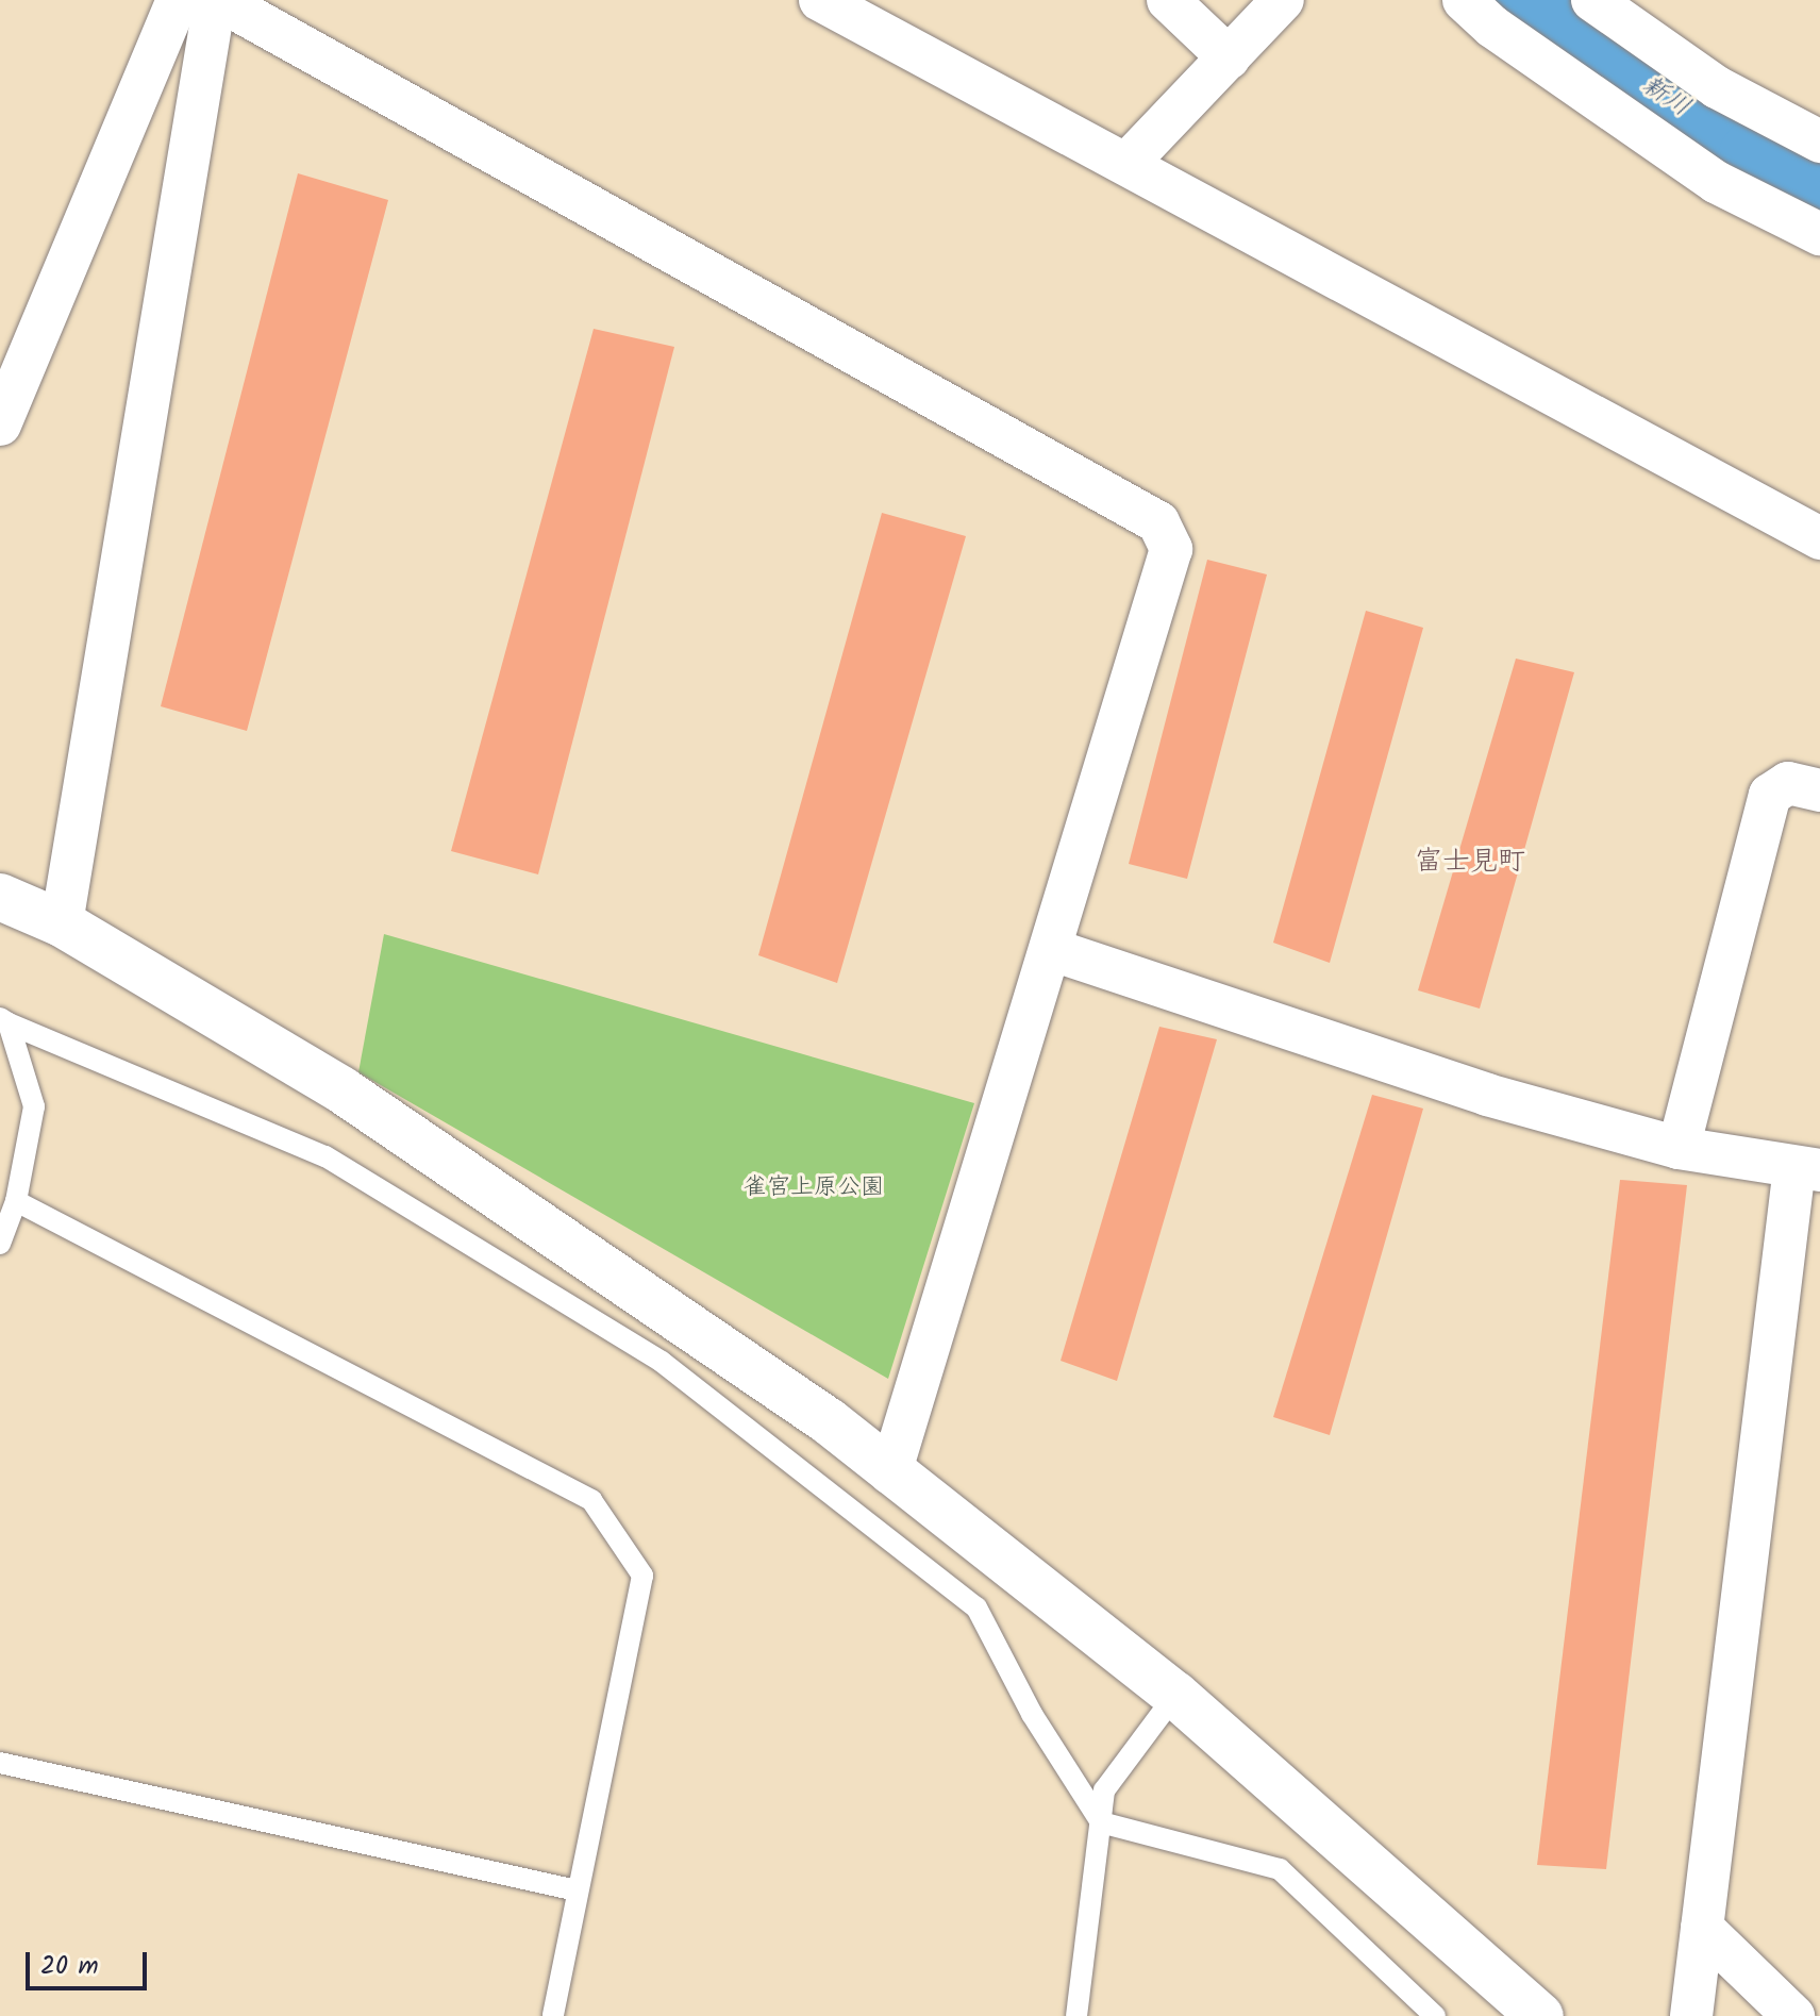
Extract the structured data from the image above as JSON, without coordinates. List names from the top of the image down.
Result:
{
  "districts": ["富士見町"],
  "water": ["新川"],
  "parks": ["雀宮上原公園"],
  "scale_bar": "20 m"
}
